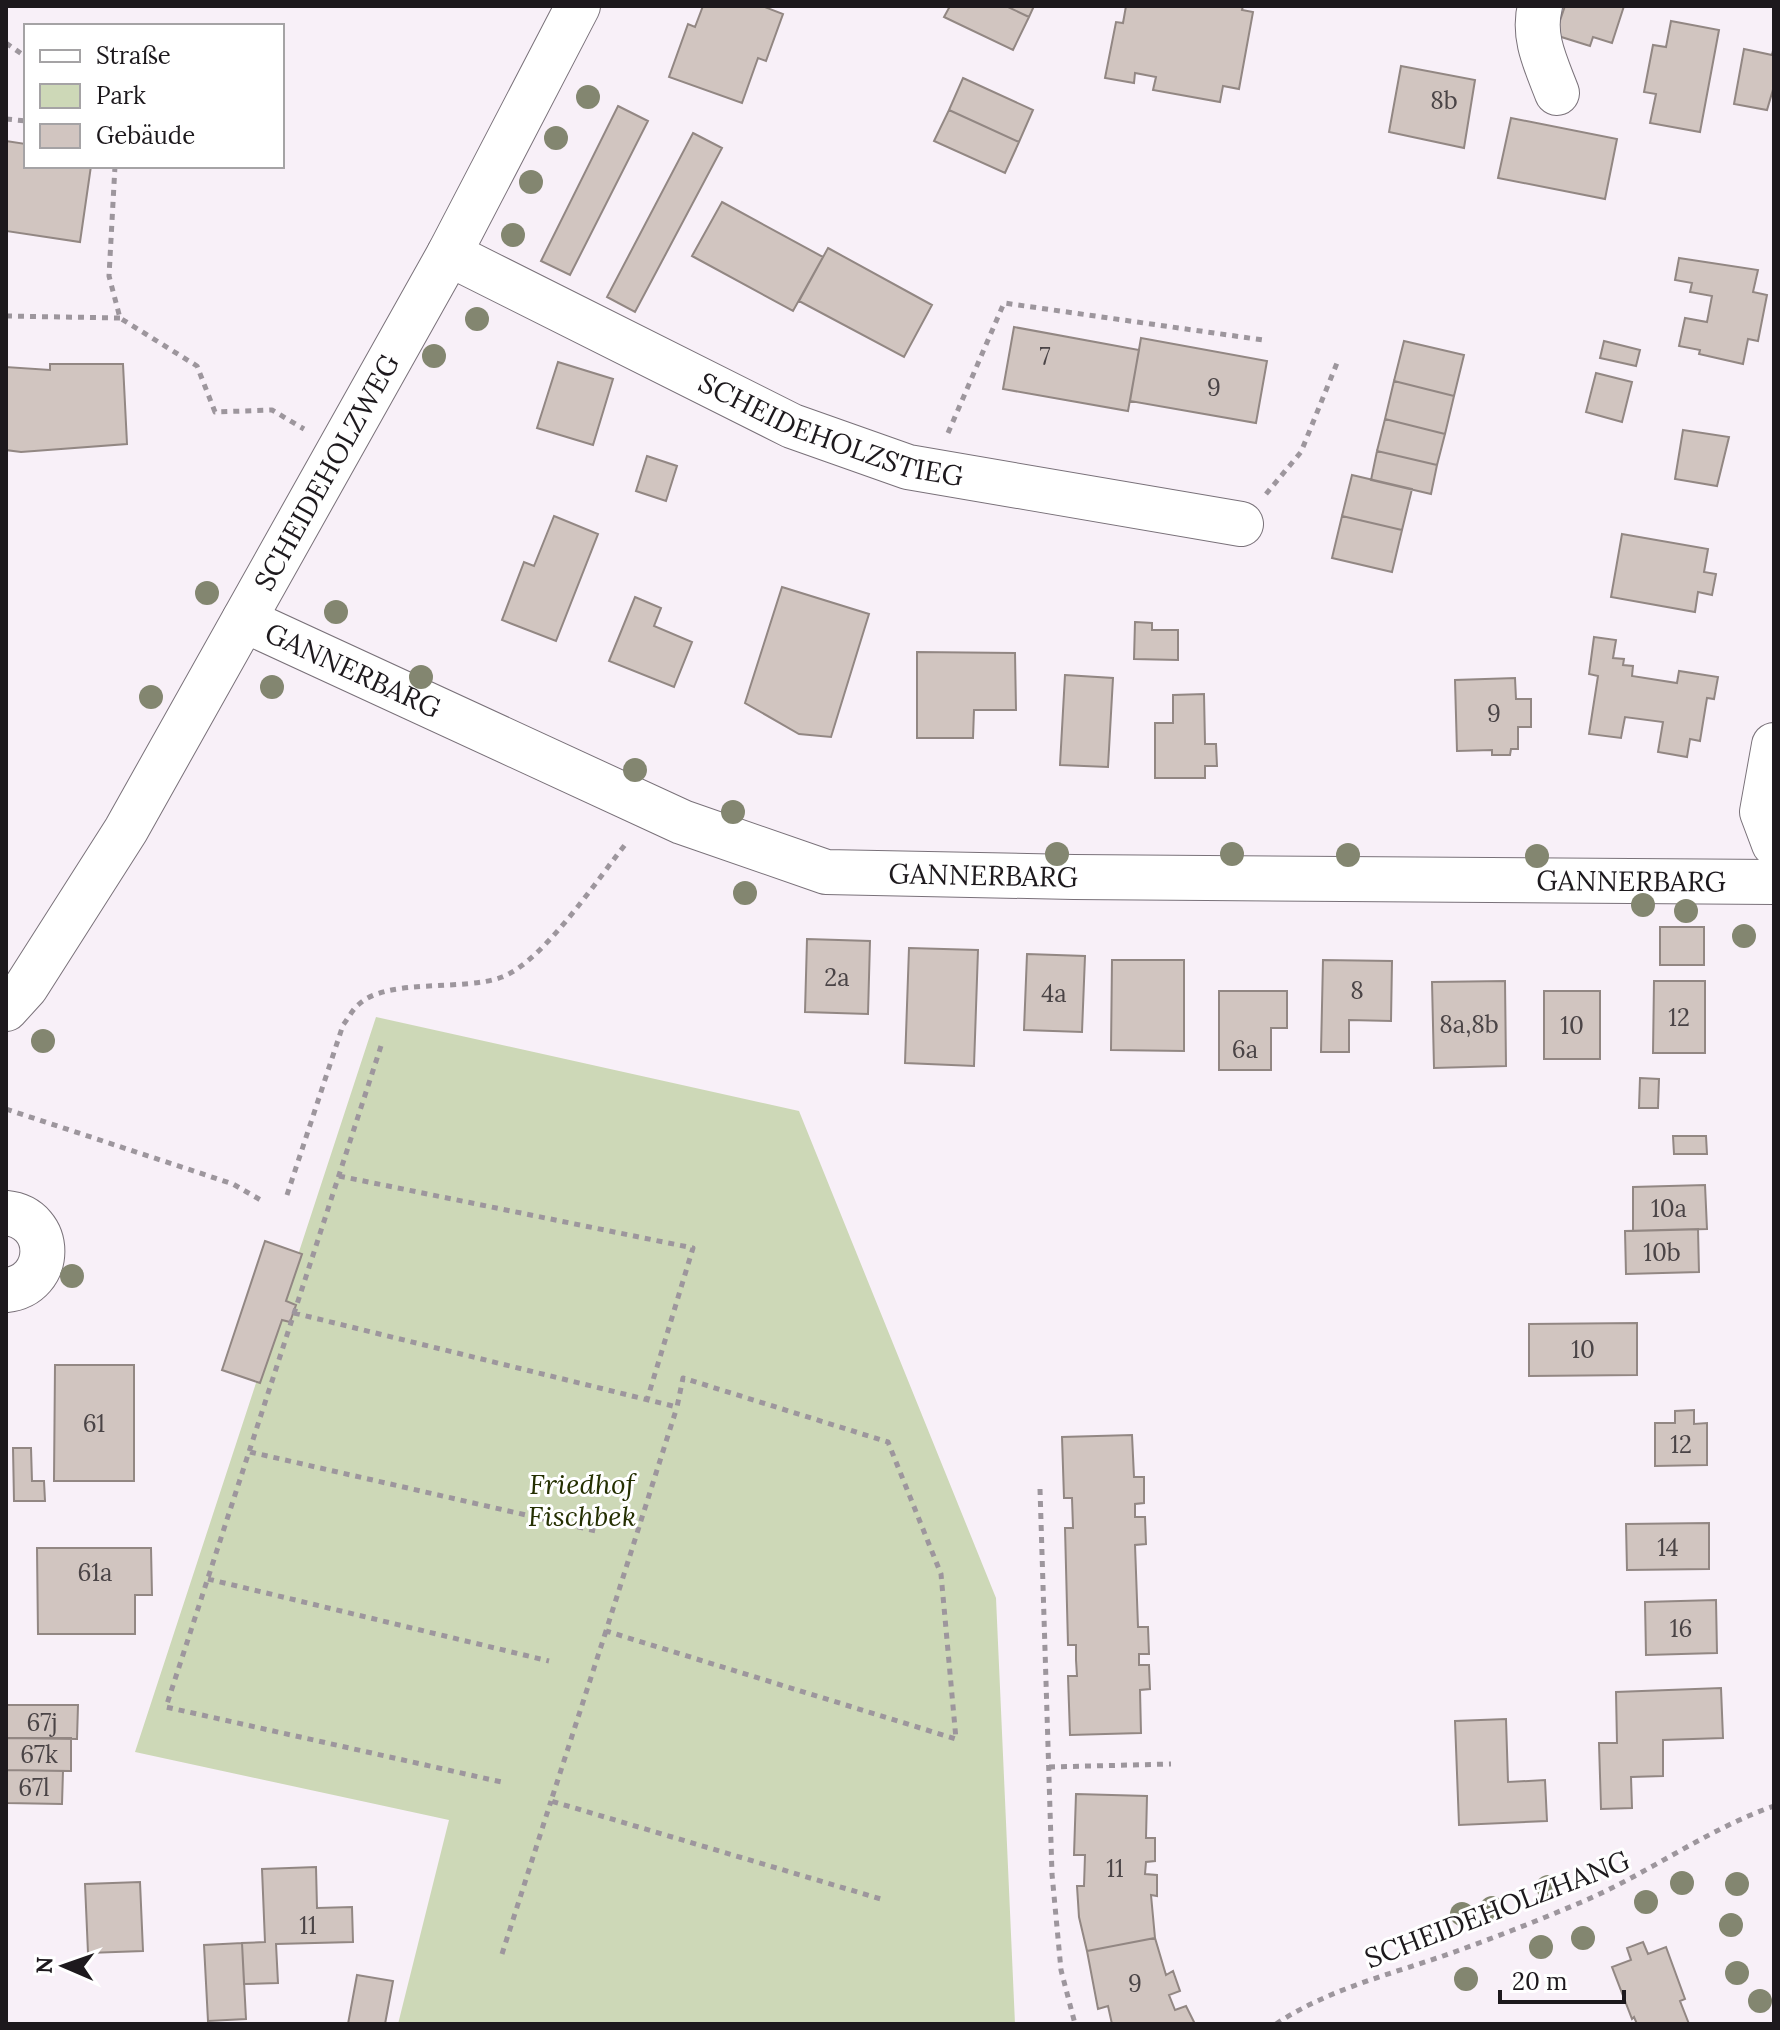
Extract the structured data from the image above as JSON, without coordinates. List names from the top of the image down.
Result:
{
  "streets": {
    "street": ["SCHEIDEHOLZSTIEG", "SCHEIDEHOLZWEG", "GANNERBARG"],
    "path": ["SCHEIDEHOLZHANG"]
  },
  "crossings": [
    ["SCHEIDEHOLZSTIEG", "SCHEIDEHOLZWEG"],
    ["SCHEIDEHOLZWEG", "GANNERBARG"]
  ],
  "parks": ["Friedhof Fischbek"],
  "house_numbers": [
    "8b",
    "7",
    "9",
    "9",
    "2a",
    "8",
    "4a",
    "12",
    "8a,8b",
    "10",
    "6a",
    "10a",
    "10b",
    "10",
    "61",
    "12",
    "14",
    "61a",
    "16",
    "67j",
    "67k",
    "67l",
    "11",
    "11",
    "9"
  ],
  "legend": ["Straße", "Park", "Gebäude"],
  "scale_bar": "20 m",
  "north": "left"
}
